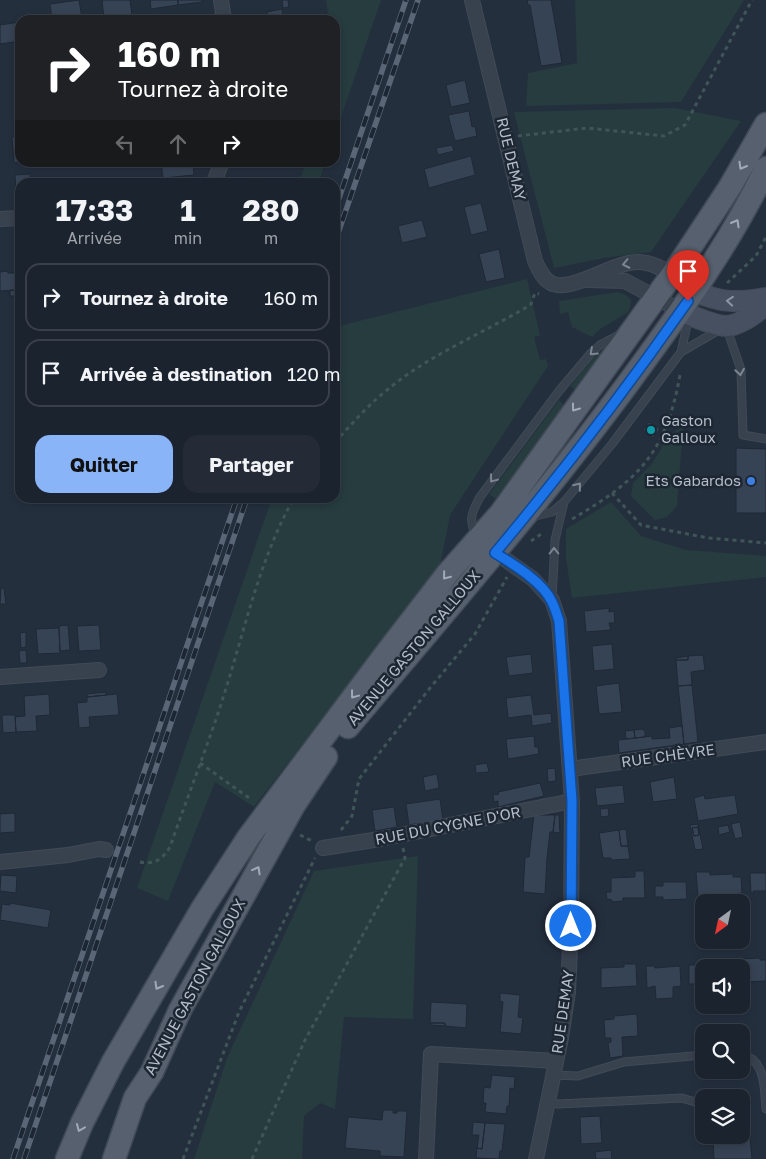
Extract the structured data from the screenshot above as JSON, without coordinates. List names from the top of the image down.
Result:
{
  "streets": {
    "main road": ["AVENUE GASTON GALLOUX"],
    "street": ["RUE DEMAY", "RUE CHÈVRE", "RUE DU CYGNE D'OR"]
  },
  "crossings": [
    ["RUE DEMAY", "AVENUE GASTON GALLOUX"],
    ["RUE DEMAY", "RUE CHÈVRE"],
    ["RUE DEMAY", "RUE DU CYGNE D'OR"]
  ],
  "places": ["Gaston Galloux", "Ets Gabardos"],
  "north": "bottom left",
  "page": {
    "turn": ["160 m", "Tournez à droite"],
    "eta": [
      "17:33",
      "Arrivée",
      "1",
      "min",
      "280",
      "m"
    ],
    "list": [
      {
        "name": "Tournez à droite",
        "value": "160 m"
      },
      {
        "name": "Arrivée à destination",
        "value": "120 m"
      }
    ],
    "buttons": ["Quitter", "Partager"]
  }
}
